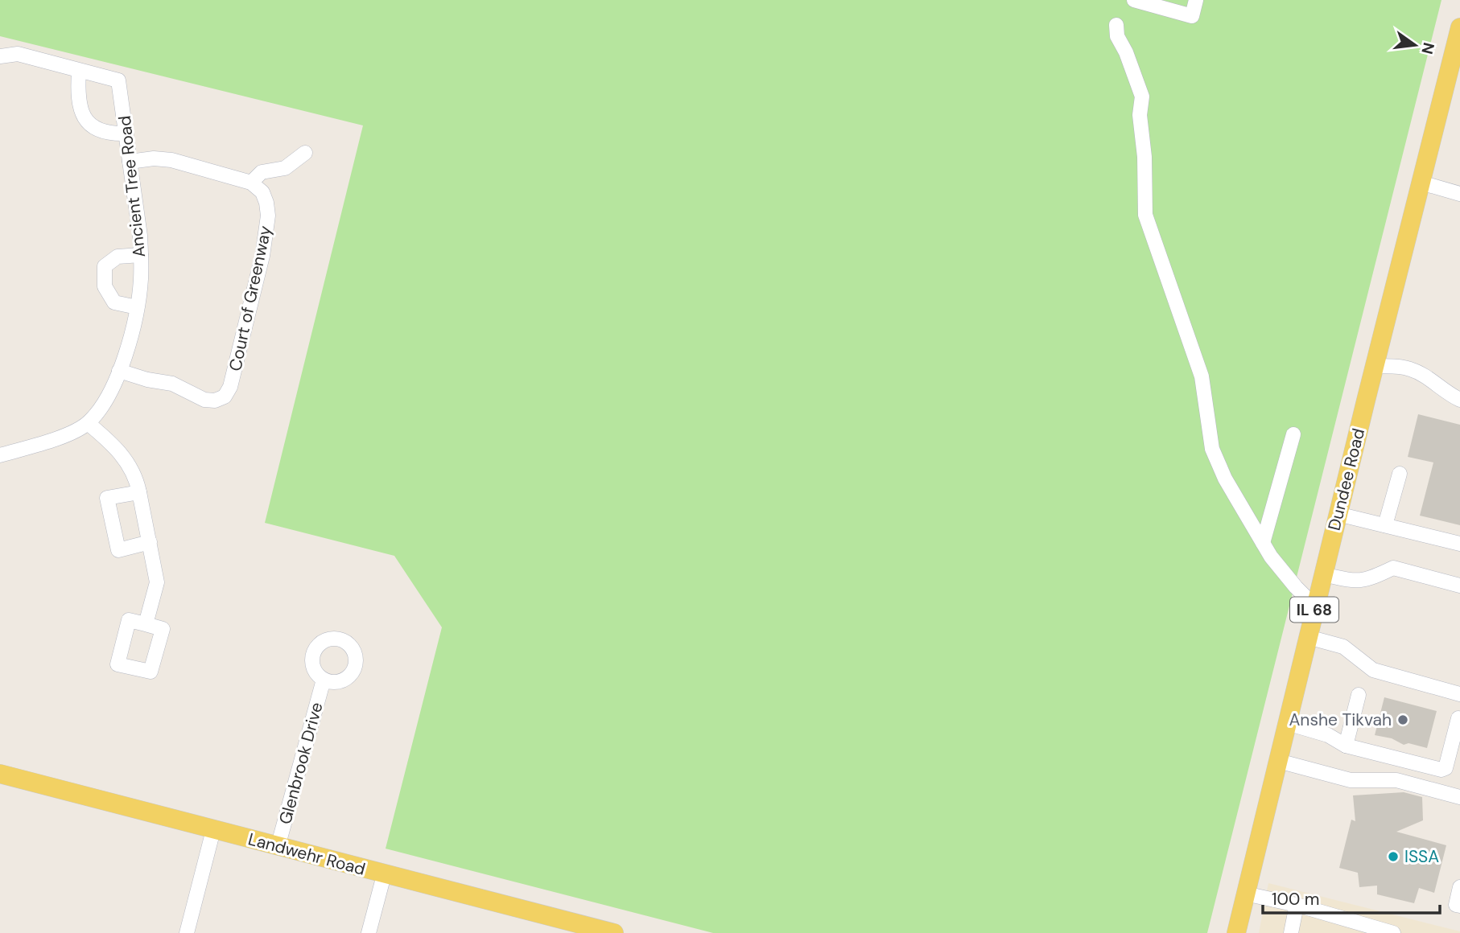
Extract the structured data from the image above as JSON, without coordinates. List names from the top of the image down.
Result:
{
  "streets": {
    "main road": ["Dundee Road", "IL 68", "Landwehr Road"],
    "street": ["Ancient Tree Road", "Court of Greenway", "Glenbrook Drive"]
  },
  "crossings": [
    ["Ancient Tree Road", "Court of Greenway"],
    ["Glenbrook Drive", "Landwehr Road"]
  ],
  "places": ["Anshe Tikvah", "ISSA"],
  "scale_bar": "100 m",
  "north": "right"
}
